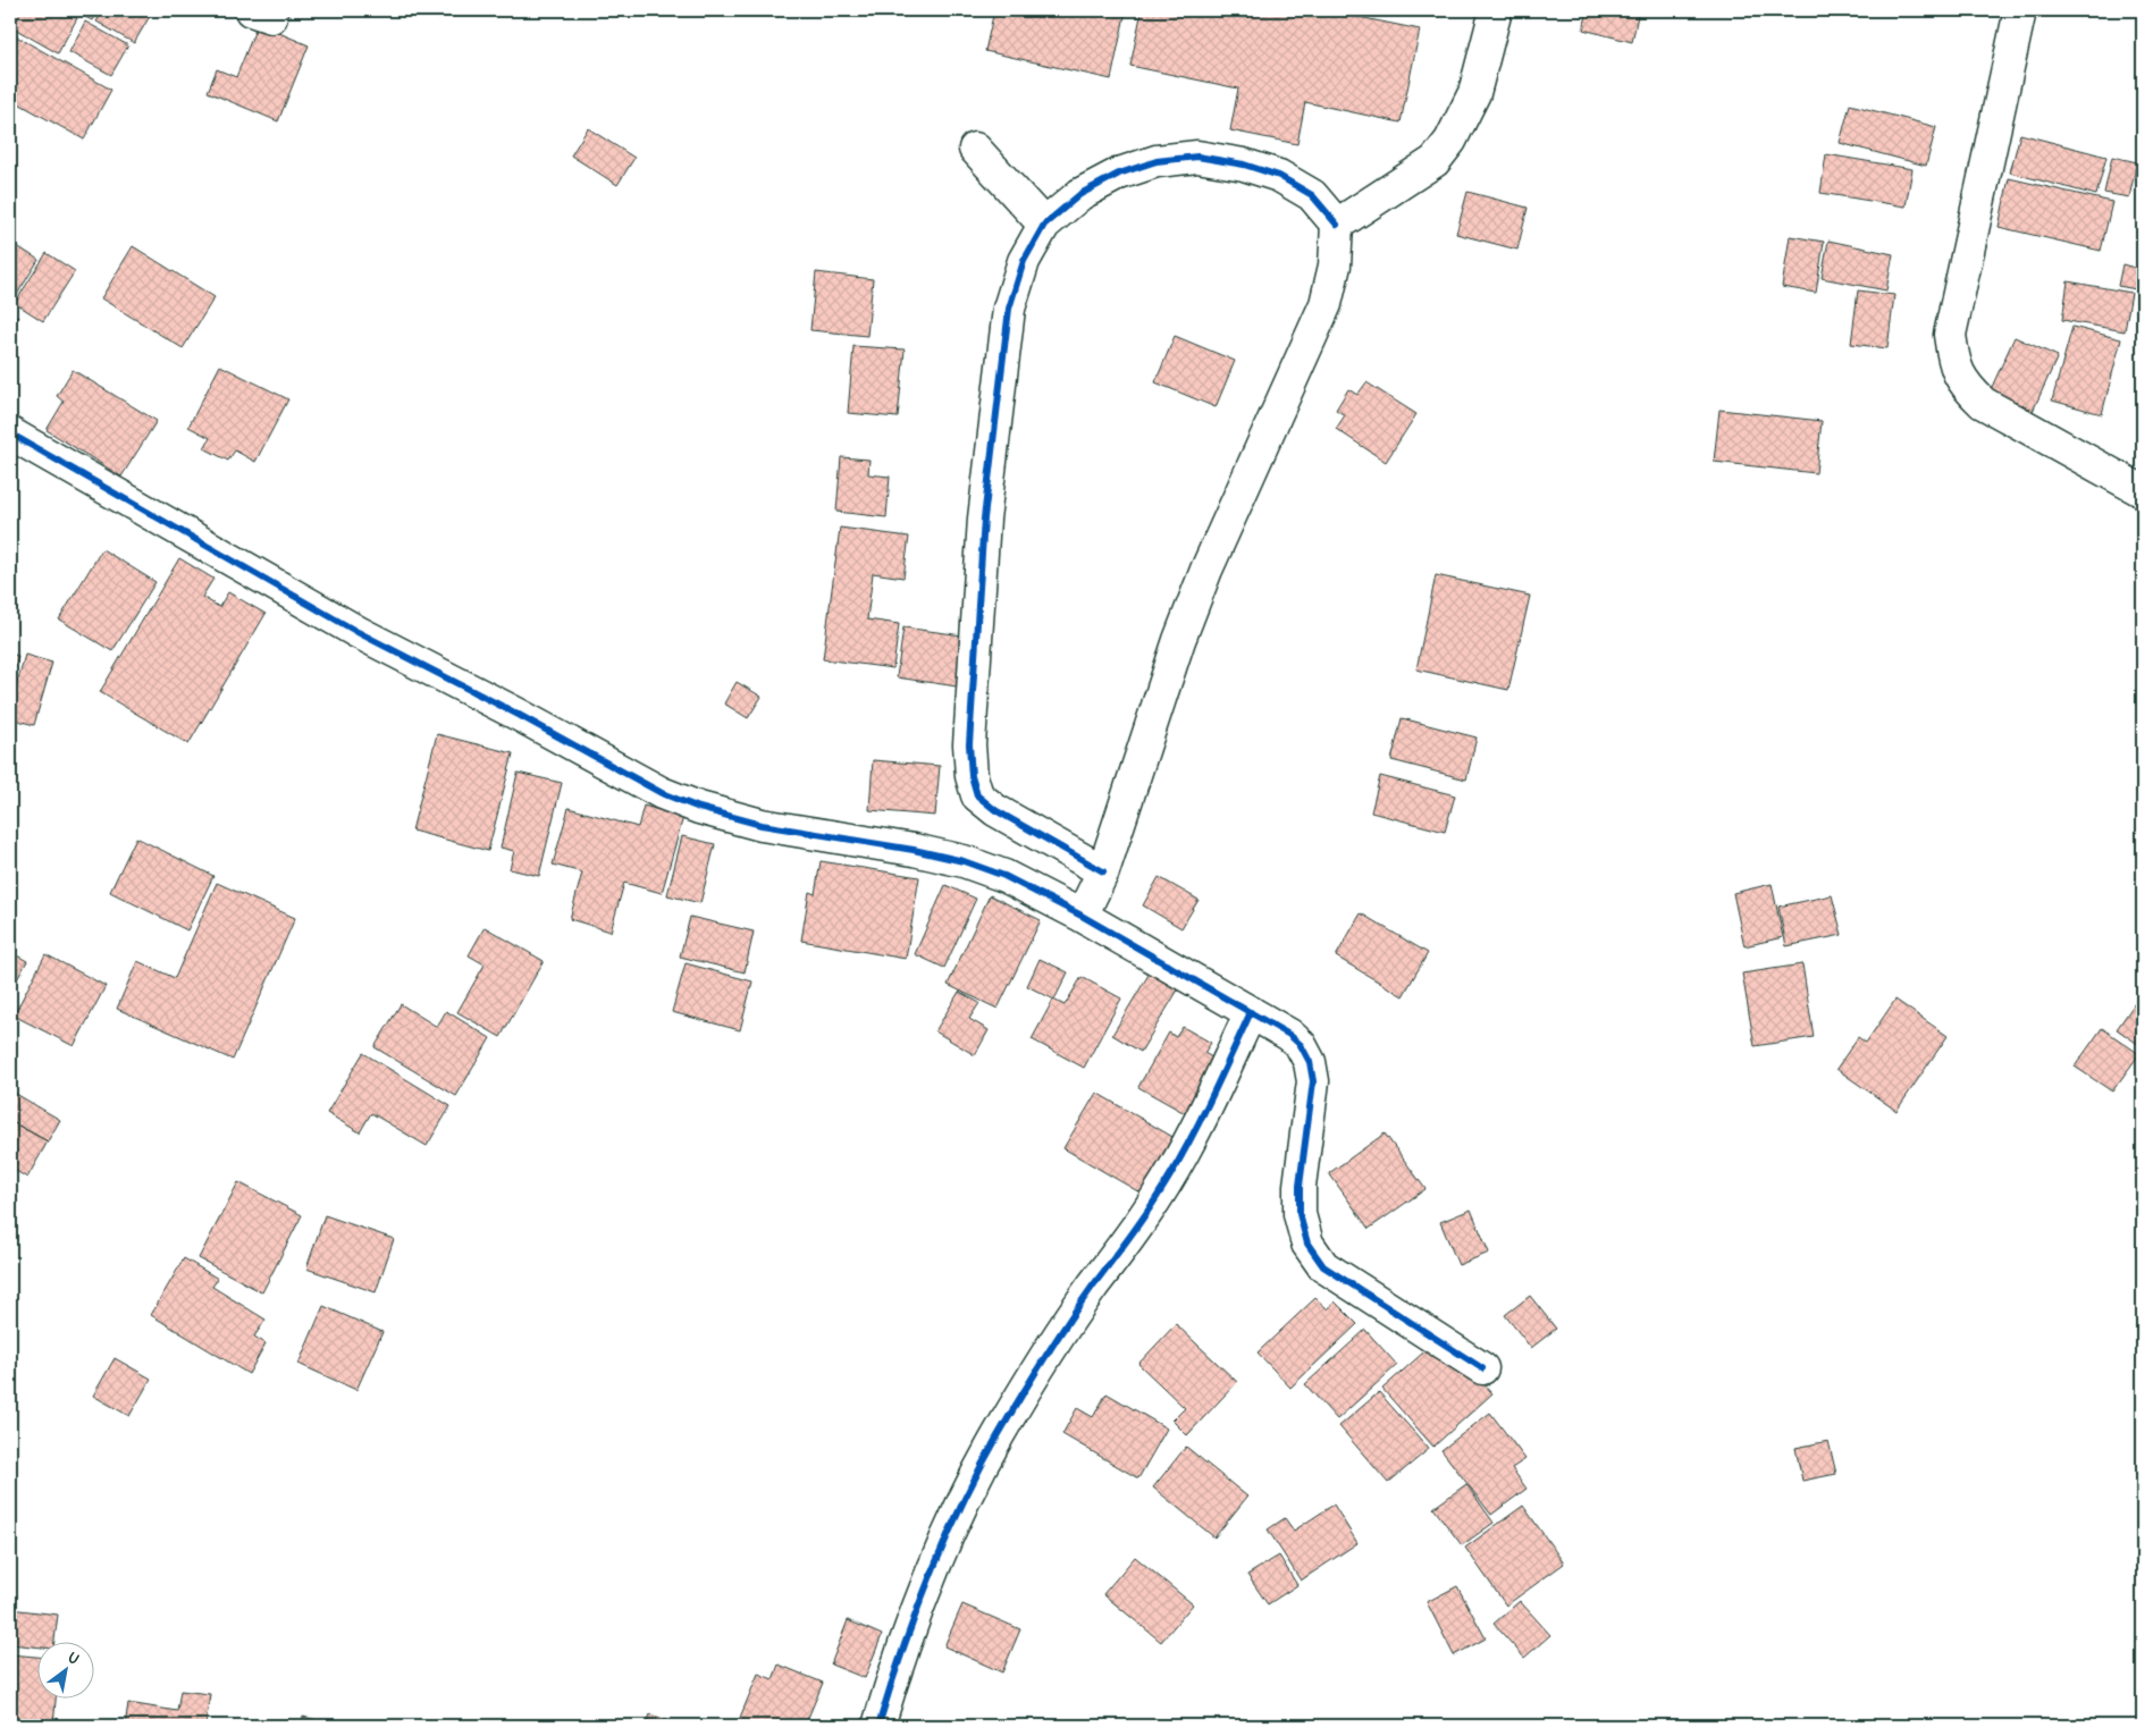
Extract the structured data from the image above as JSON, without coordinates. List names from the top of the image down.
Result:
{
  "north": "top right"
}
